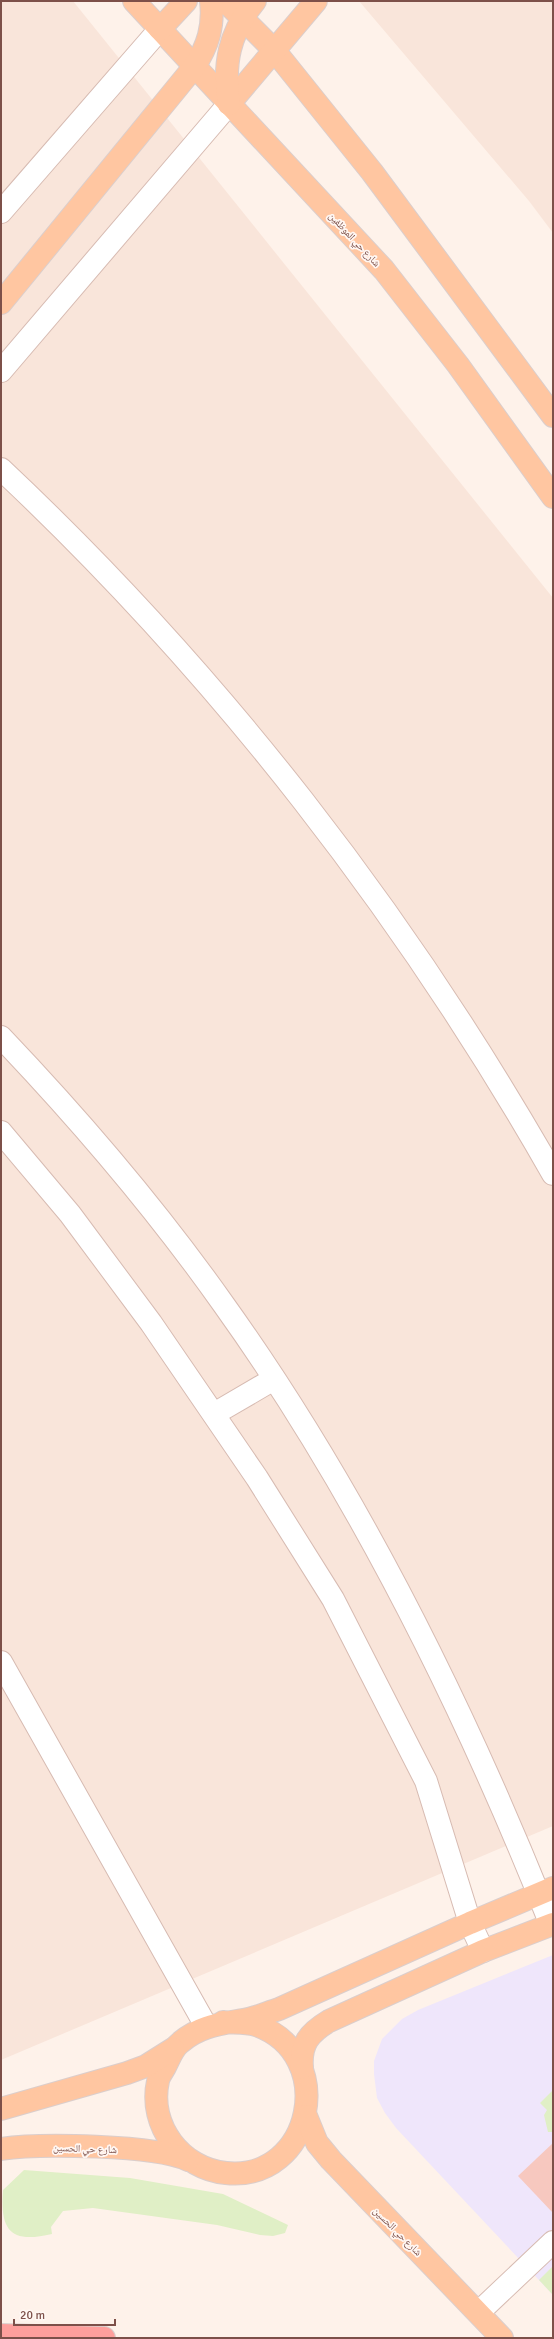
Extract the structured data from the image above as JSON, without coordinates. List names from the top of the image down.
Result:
{
  "streets": {
    "main road": ["شارع حي الموظفين", "شارع حي الحسين"]
  },
  "scale_bar": "20 m"
}
